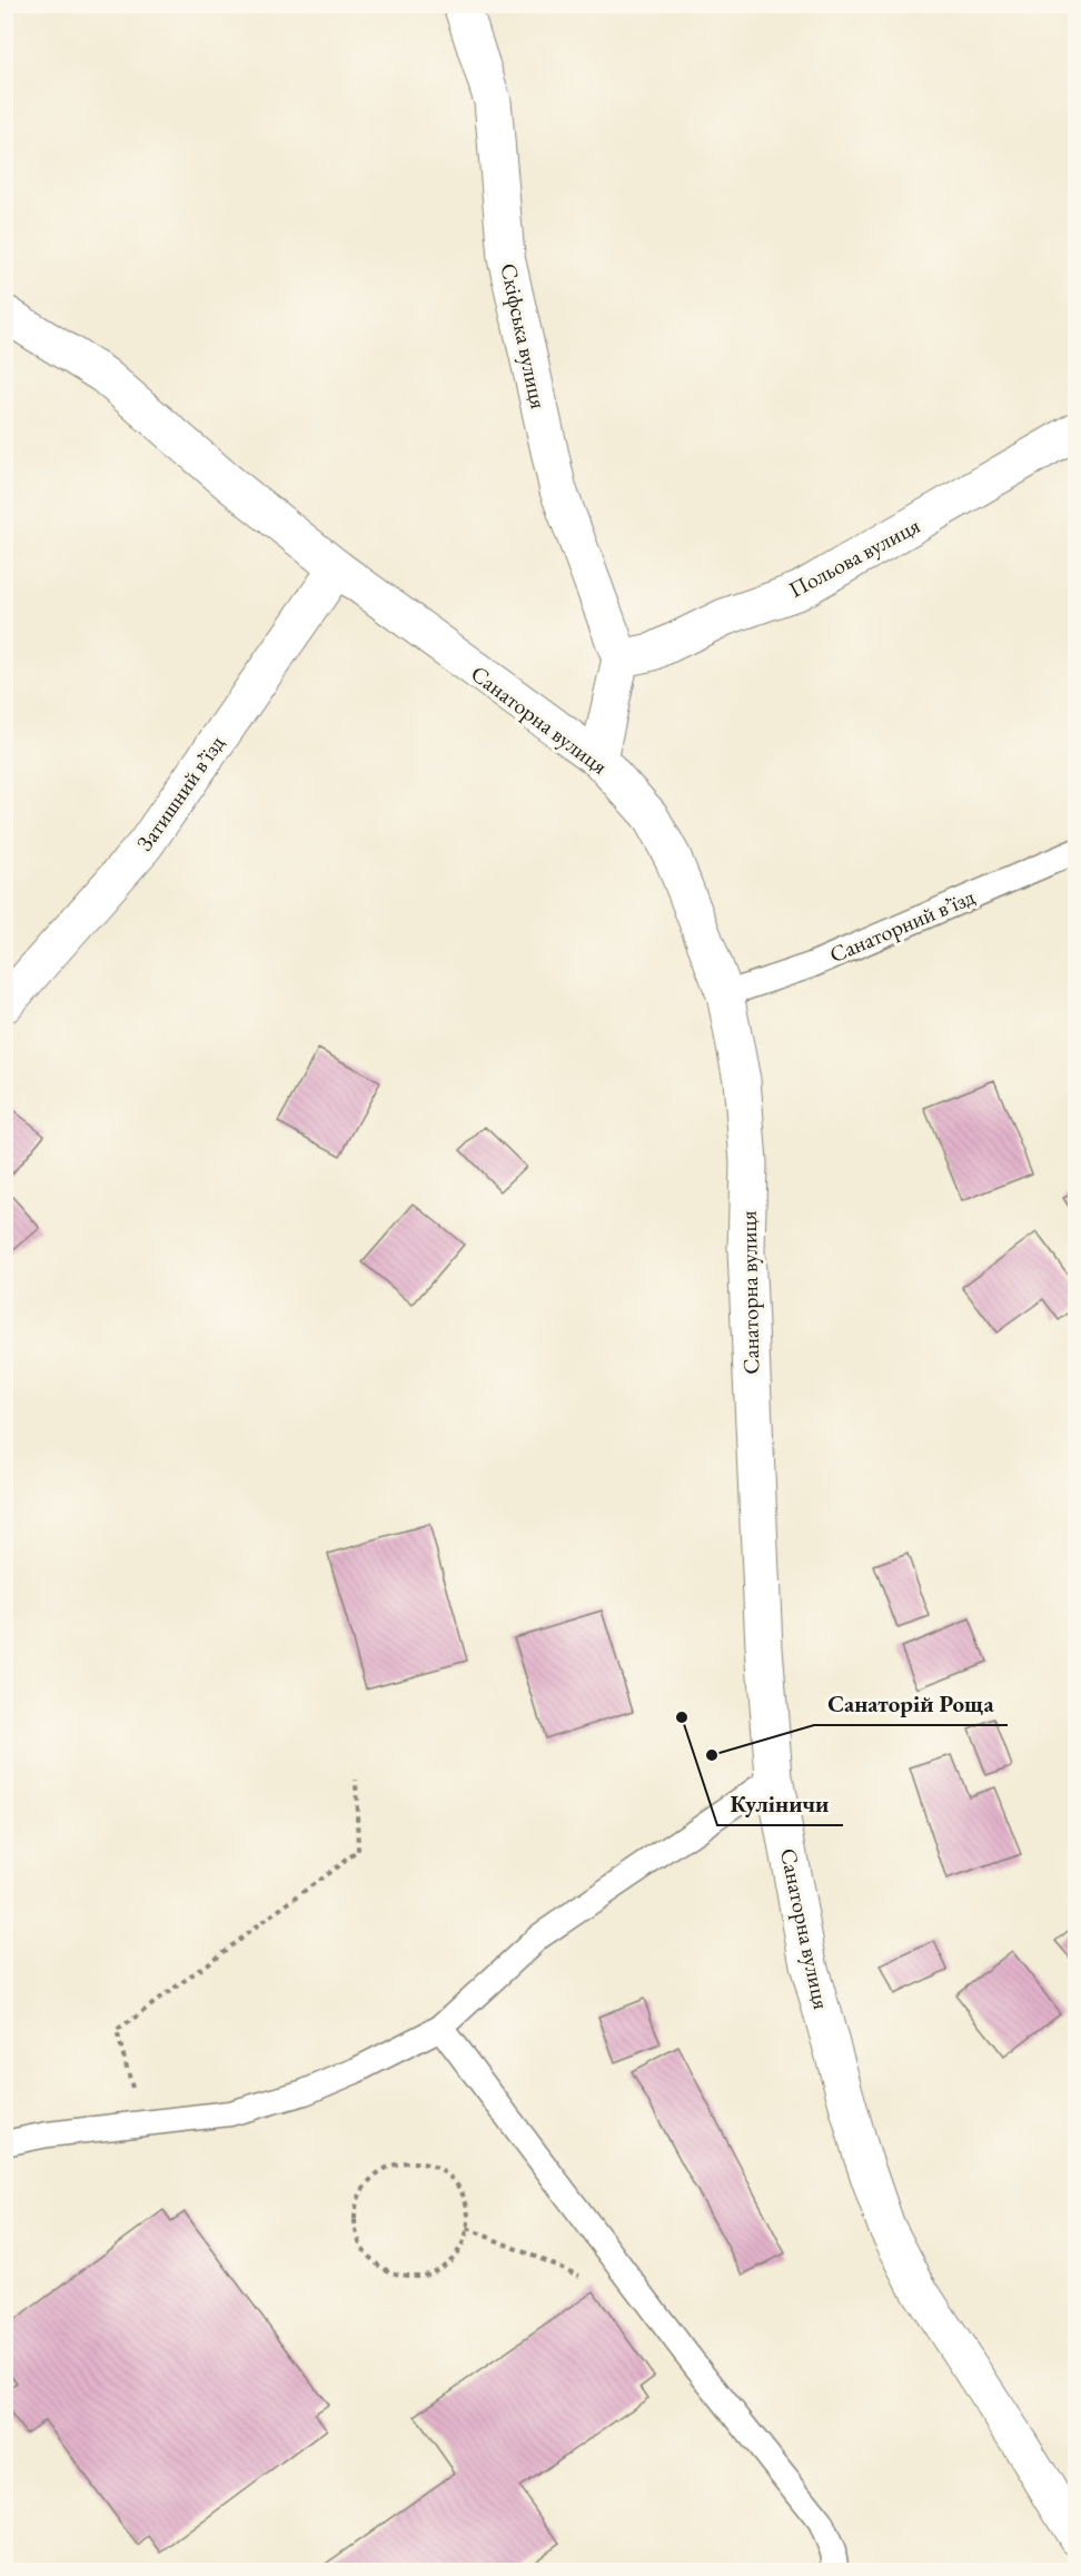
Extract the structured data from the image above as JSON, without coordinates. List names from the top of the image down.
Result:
{
  "streets": {
    "street": [
      "Скіфська вулиця",
      "Польова вулиця",
      "Санаторна вулиця",
      "Затишний в’їзд"
    ],
    "lane": ["Санаторний в’їзд"]
  },
  "crossings": [
    ["Скіфська вулиця", "Польова вулиця"],
    ["Санаторна вулиця", "Затишний в’їзд"],
    ["Санаторна вулиця", "Санаторний в’їзд"]
  ],
  "places": ["Куліничи", "Санаторій Роща"]
}
